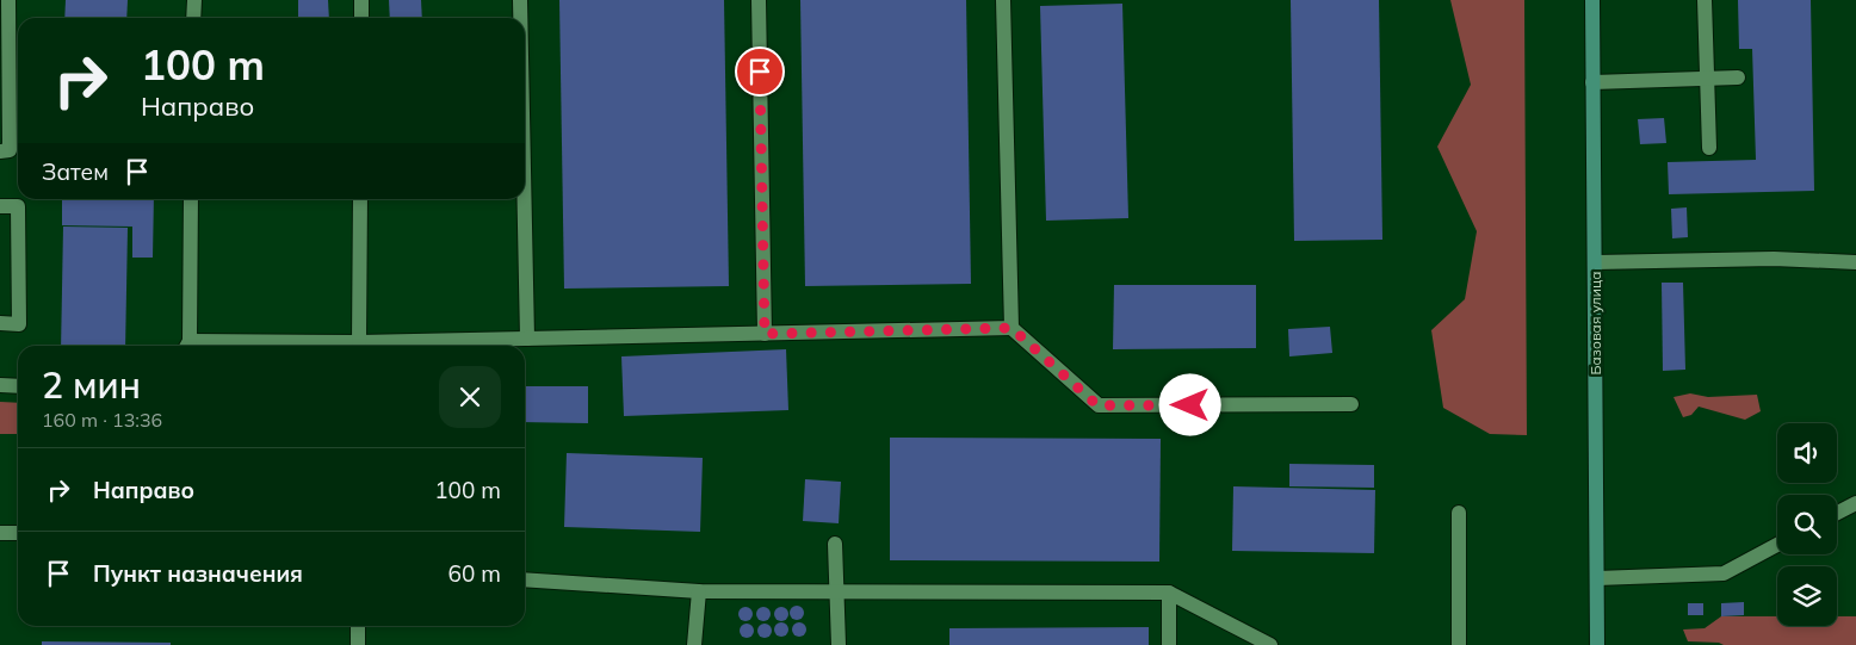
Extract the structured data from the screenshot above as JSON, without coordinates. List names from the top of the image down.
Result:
{
  "streets": {
    "street": ["Базовая улица"]
  },
  "page": {
    "turn": ["100 m", "Направо"],
    "then": "Затем",
    "heading": ["2 мин", "160 m · 13:36"],
    "list": [
      {
        "name": "Направо",
        "value": "100 m"
      },
      {
        "name": "Пункт назначения",
        "value": "60 m"
      }
    ]
  }
}
